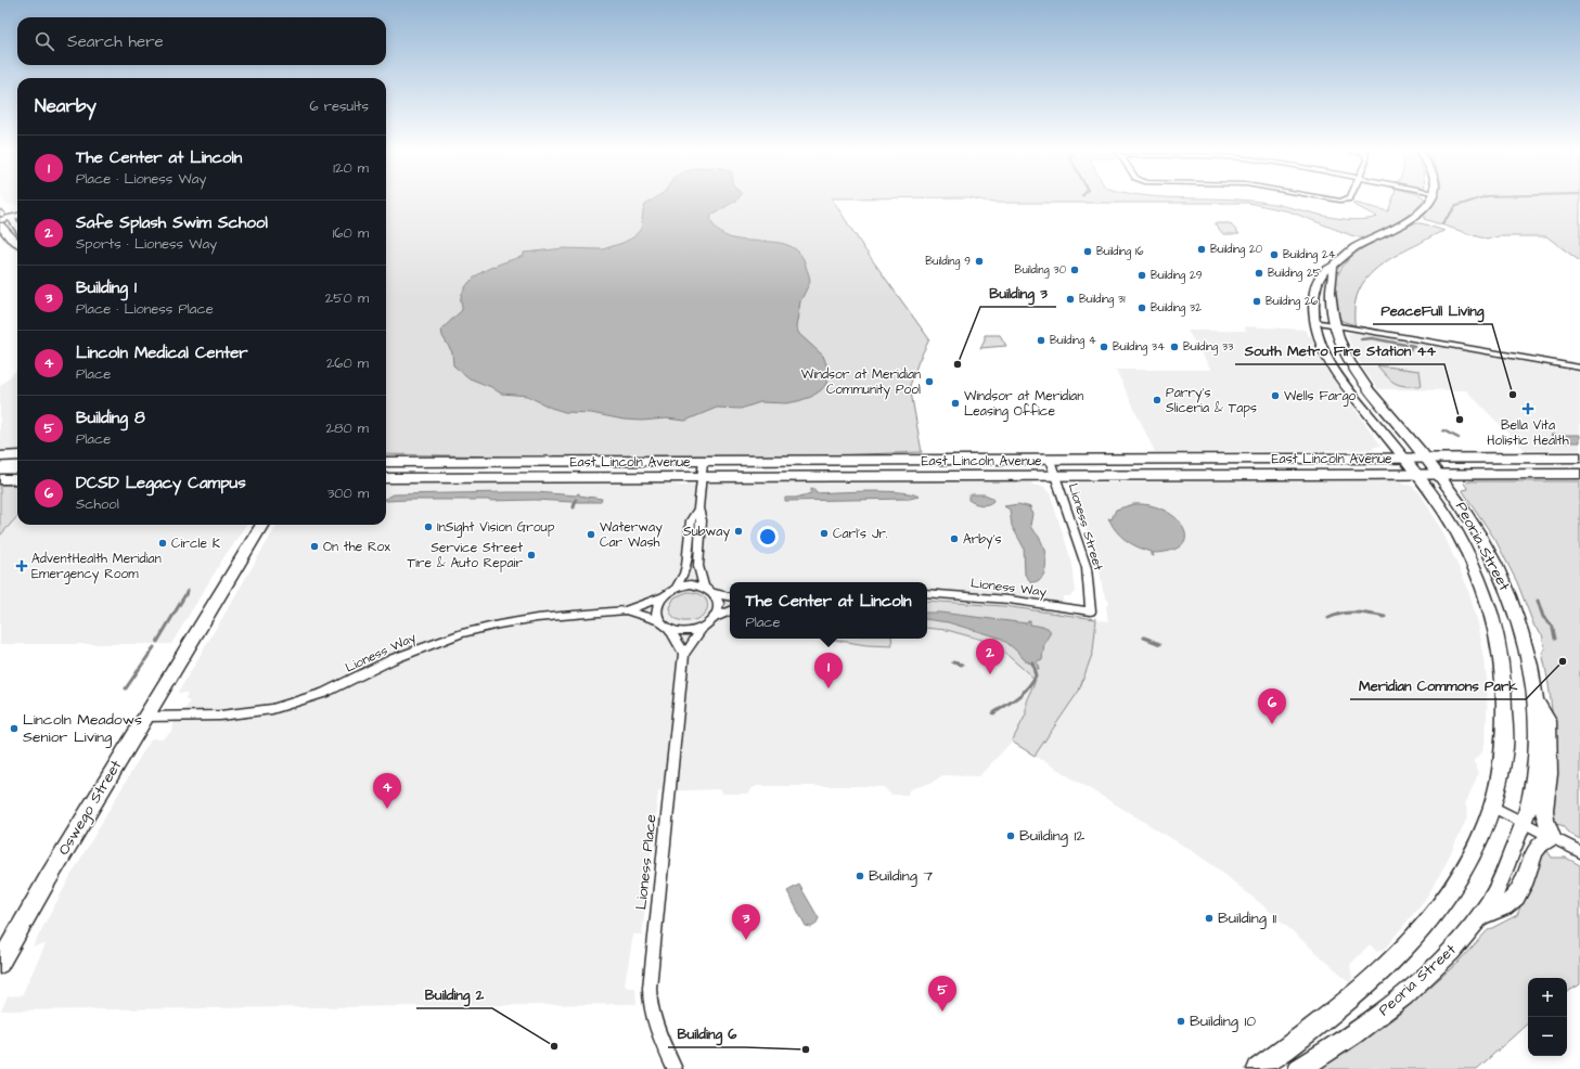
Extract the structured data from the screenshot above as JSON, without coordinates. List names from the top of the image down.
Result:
{
  "streets": {
    "main road": ["East Lincoln Avenue", "Peoria Street", "Oswego Street"],
    "street": ["Lioness Street", "Lioness Way", "Lioness Place"]
  },
  "crossings": [
    ["East Lincoln Avenue", "Lioness Street"],
    ["East Lincoln Avenue", "Peoria Street"],
    ["Lioness Street", "Lioness Way"],
    ["Lioness Way", "Oswego Street"],
    ["Lioness Way", "Lioness Place"]
  ],
  "places": {
    "other": [
      "Building 20",
      "Building 16",
      "Building 24",
      "Building 9",
      "Building 30",
      "Building 25",
      "Building 29",
      "Building 31",
      "Building 26",
      "Building 32",
      "Building 4",
      "Building 34",
      "Building 33",
      "Building 3",
      "Windsor at Meridian Community Pool",
      "PeaceFull Living",
      "Wells Fargo",
      "Parry's Sliceria & Taps",
      "Windsor at Meridian Leasing Office",
      "South Metro Fire Station 44",
      "InSight Vision Group",
      "Subway",
      "Carl's Jr.",
      "Waterway Car Wash",
      "Arby's",
      "Circle K",
      "On the Rox",
      "Service Street Tire & Auto Repair",
      "Meridian Commons Park",
      "Lincoln Meadows Senior Living",
      "Building 12",
      "Building 7",
      "Building 11",
      "Building 10",
      "Building 2",
      "Building 6"
    ],
    "health": ["Bella Vita Holistic Health", "AdventHealth Meridian Emergency Room"]
  },
  "page": {
    "search": "Search here",
    "heading": ["Nearby", "6 results"],
    "list": [
      {
        "mark": "1",
        "name": "The Center at Lincoln",
        "note": "Place · Lioness Way",
        "value": "120 m"
      },
      {
        "mark": "2",
        "name": "Safe Splash Swim School",
        "note": "Sports · Lioness Way",
        "value": "160 m"
      },
      {
        "mark": "3",
        "name": "Building 1",
        "note": "Place · Lioness Place",
        "value": "250 m"
      },
      {
        "mark": "4",
        "name": "Lincoln Medical Center",
        "note": "Place",
        "value": "260 m"
      },
      {
        "mark": "5",
        "name": "Building 8",
        "note": "Place",
        "value": "280 m"
      },
      {
        "mark": "6",
        "name": "DCSD Legacy Campus",
        "note": "School",
        "value": "300 m"
      }
    ],
    "popup": ["The Center at Lincoln", "Place"],
    "pins": [
      "2",
      "1",
      "6",
      "4",
      "3",
      "5"
    ],
    "map_buttons": ["+", "−"]
  }
}
